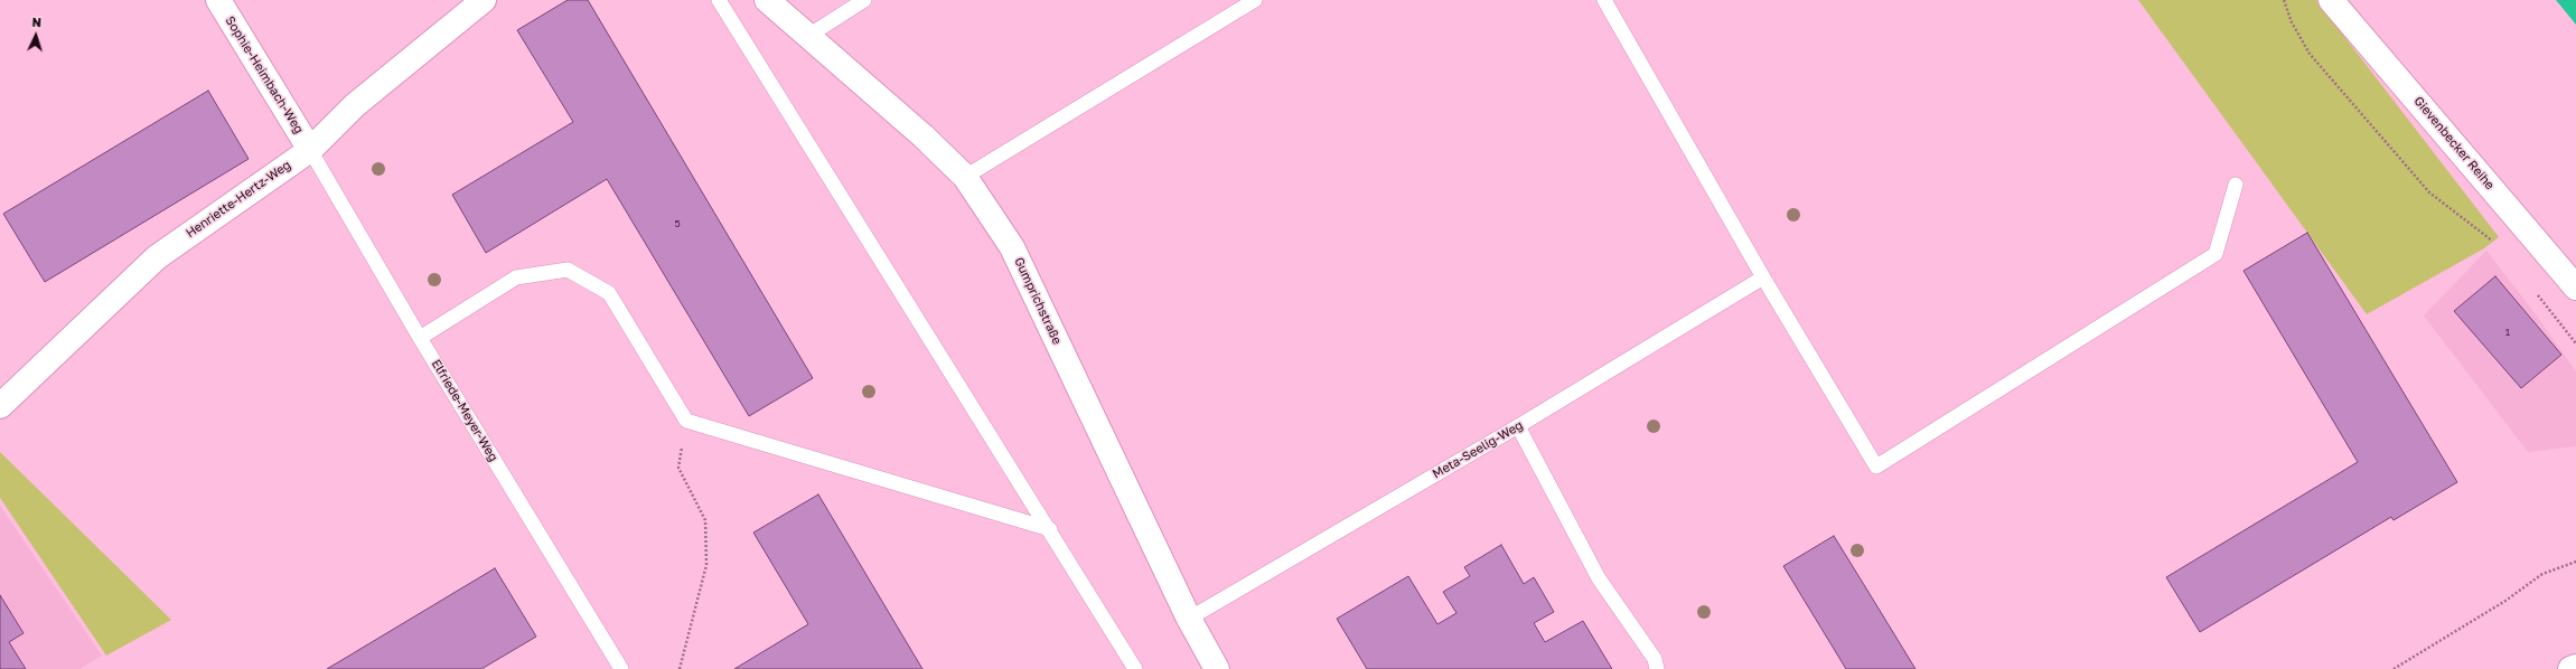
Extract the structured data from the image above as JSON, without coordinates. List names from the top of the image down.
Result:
{
  "streets": {
    "street": [
      "Sophie-Heimbach-Weg",
      "Gievenbecker Reihe",
      "Henriette-Hertz-Weg",
      "Gumprichstraße"
    ],
    "lane": ["Elfriede-Meyer-Weg", "Meta-Seelig-Weg"]
  },
  "crossings": [
    ["Sophie-Heimbach-Weg", "Henriette-Hertz-Weg"],
    ["Sophie-Heimbach-Weg", "Elfriede-Meyer-Weg"],
    ["Henriette-Hertz-Weg", "Elfriede-Meyer-Weg"],
    ["Gumprichstraße", "Meta-Seelig-Weg"]
  ],
  "house_numbers": ["5", "1"],
  "north": "top"
}
